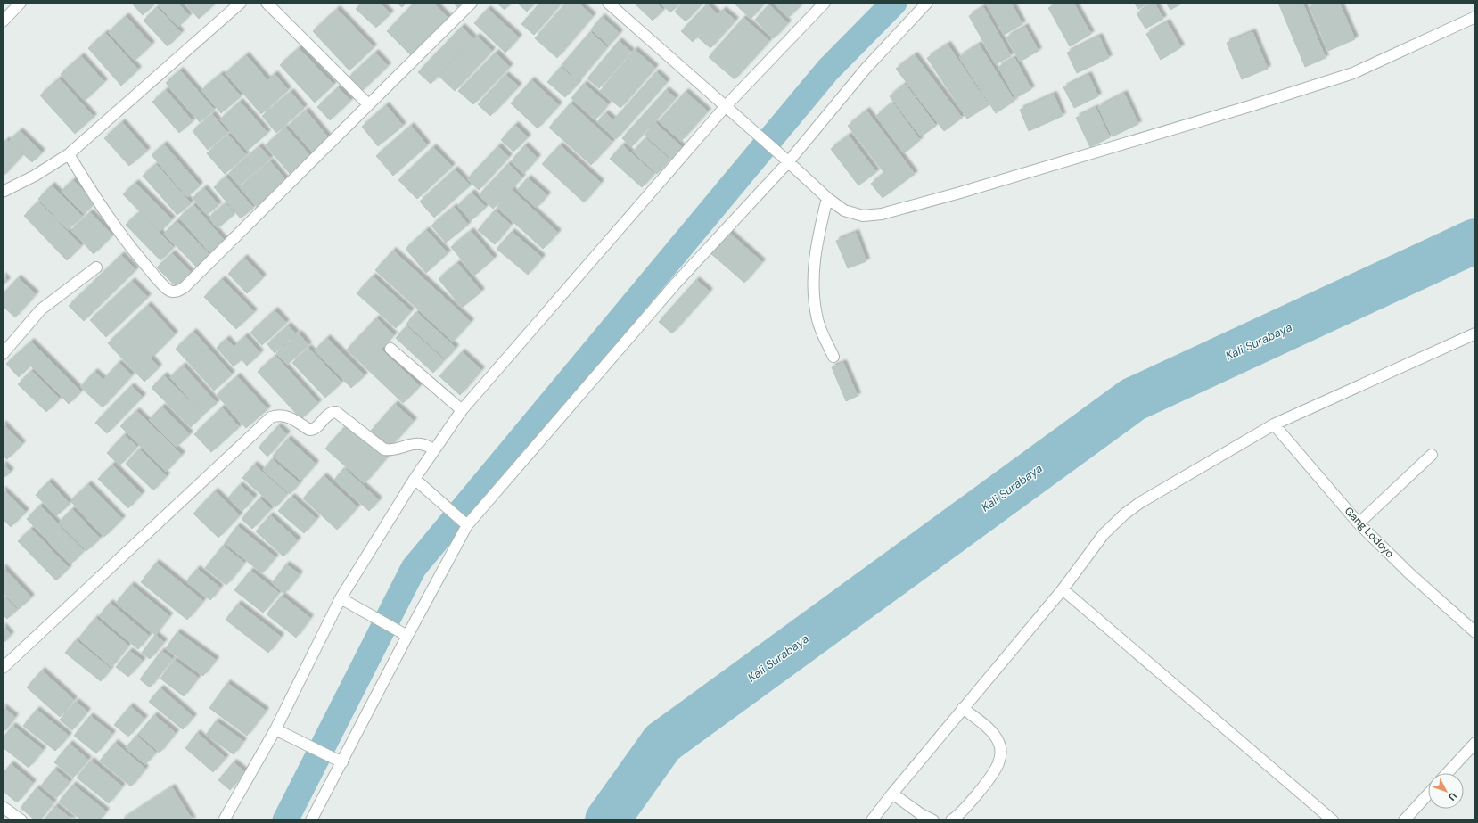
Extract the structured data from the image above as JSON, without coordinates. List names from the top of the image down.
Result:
{
  "streets": {
    "street": ["Gang Lodoyo"]
  },
  "water": ["Kali Surabaya"],
  "north": "bottom right"
}
